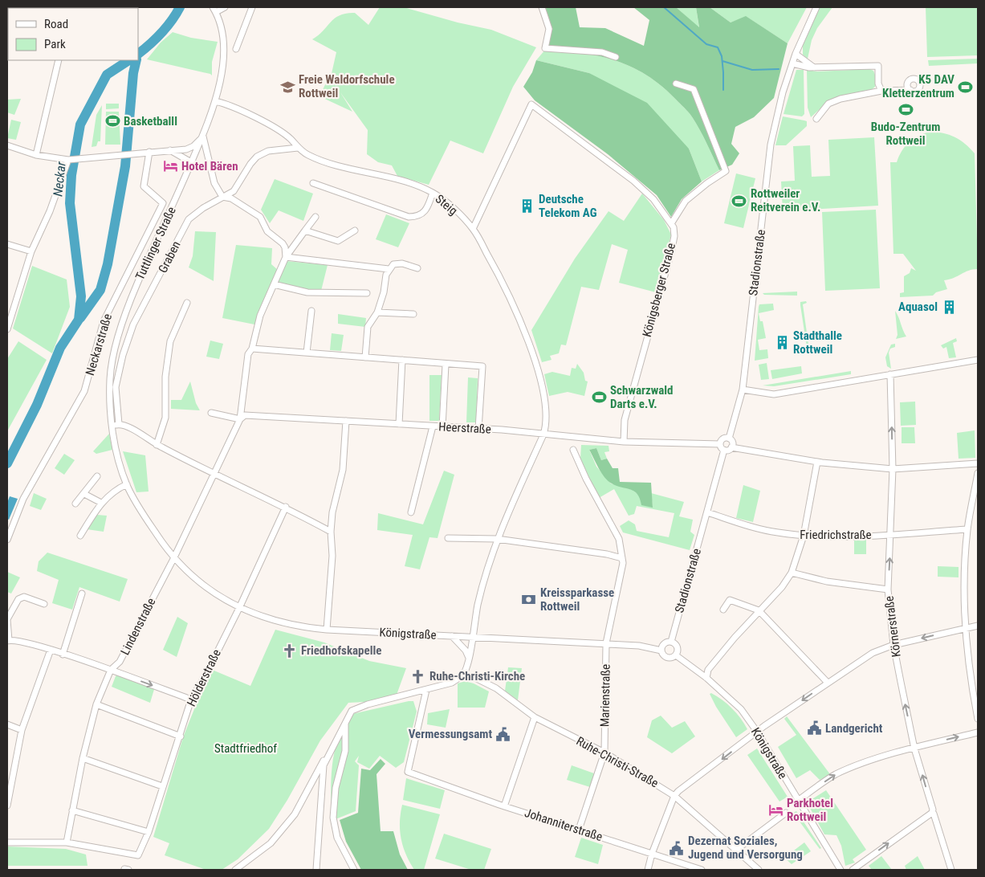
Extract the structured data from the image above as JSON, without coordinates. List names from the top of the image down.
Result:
{
  "streets": {
    "street": [
      "Steig",
      "Tuttlinger Straße",
      "Graben",
      "Stadionstraße",
      "Königsberger Straße",
      "Neckarstraße",
      "Heerstraße",
      "Friedrichstraße",
      "Lindenstraße",
      "Körnerstraße",
      "Königstraße",
      "Hölderstraße",
      "Marienstraße",
      "Ruhe-Christi-Straße",
      "Johanniterstraße"
    ]
  },
  "crossings": [
    ["Steig", "Tuttlinger Straße"],
    ["Steig", "Graben"],
    ["Steig", "Heerstraße"],
    ["Steig", "Königstraße"],
    ["Tuttlinger Straße", "Lindenstraße"],
    ["Tuttlinger Straße", "Königstraße"],
    ["Stadionstraße", "Heerstraße"],
    ["Stadionstraße", "Friedrichstraße"],
    ["Stadionstraße", "Königstraße"],
    ["Königsberger Straße", "Heerstraße"],
    ["Heerstraße", "Lindenstraße"],
    ["Friedrichstraße", "Körnerstraße"],
    ["Lindenstraße", "Königstraße"],
    ["Lindenstraße", "Hölderstraße"],
    ["Königstraße", "Hölderstraße"],
    ["Königstraße", "Marienstraße"],
    ["Marienstraße", "Ruhe-Christi-Straße"],
    ["Marienstraße", "Johanniterstraße"]
  ],
  "one_way": ["Körnerstraße"],
  "water": ["Neckar"],
  "parks": ["Stadtfriedhof"],
  "places": {
    "school or university": ["Freie Waldorfschule Rottweil"],
    "sports": [
      "K5 DAV Kletterzentrum",
      "Budo-Zentrum Rottweil",
      "Basketballl",
      "Rottweiler Reitverein e.V.",
      "Schwarzwald Darts e.V."
    ],
    "hotel": ["Hotel Bären", "Parkhotel Rottweil"],
    "building": ["Deutsche Telekom AG", "Aquasol", "Stadthalle Rottweil"],
    "bank": ["Kreissparkasse Rottweil"],
    "church": ["Friedhofskapelle", "Ruhe-Christi-Kirche"],
    "public building": ["Landgericht", "Vermessungsamt", "Dezernat Soziales, Jugend und Versorgung"]
  },
  "legend": ["Road", "Park"]
}
